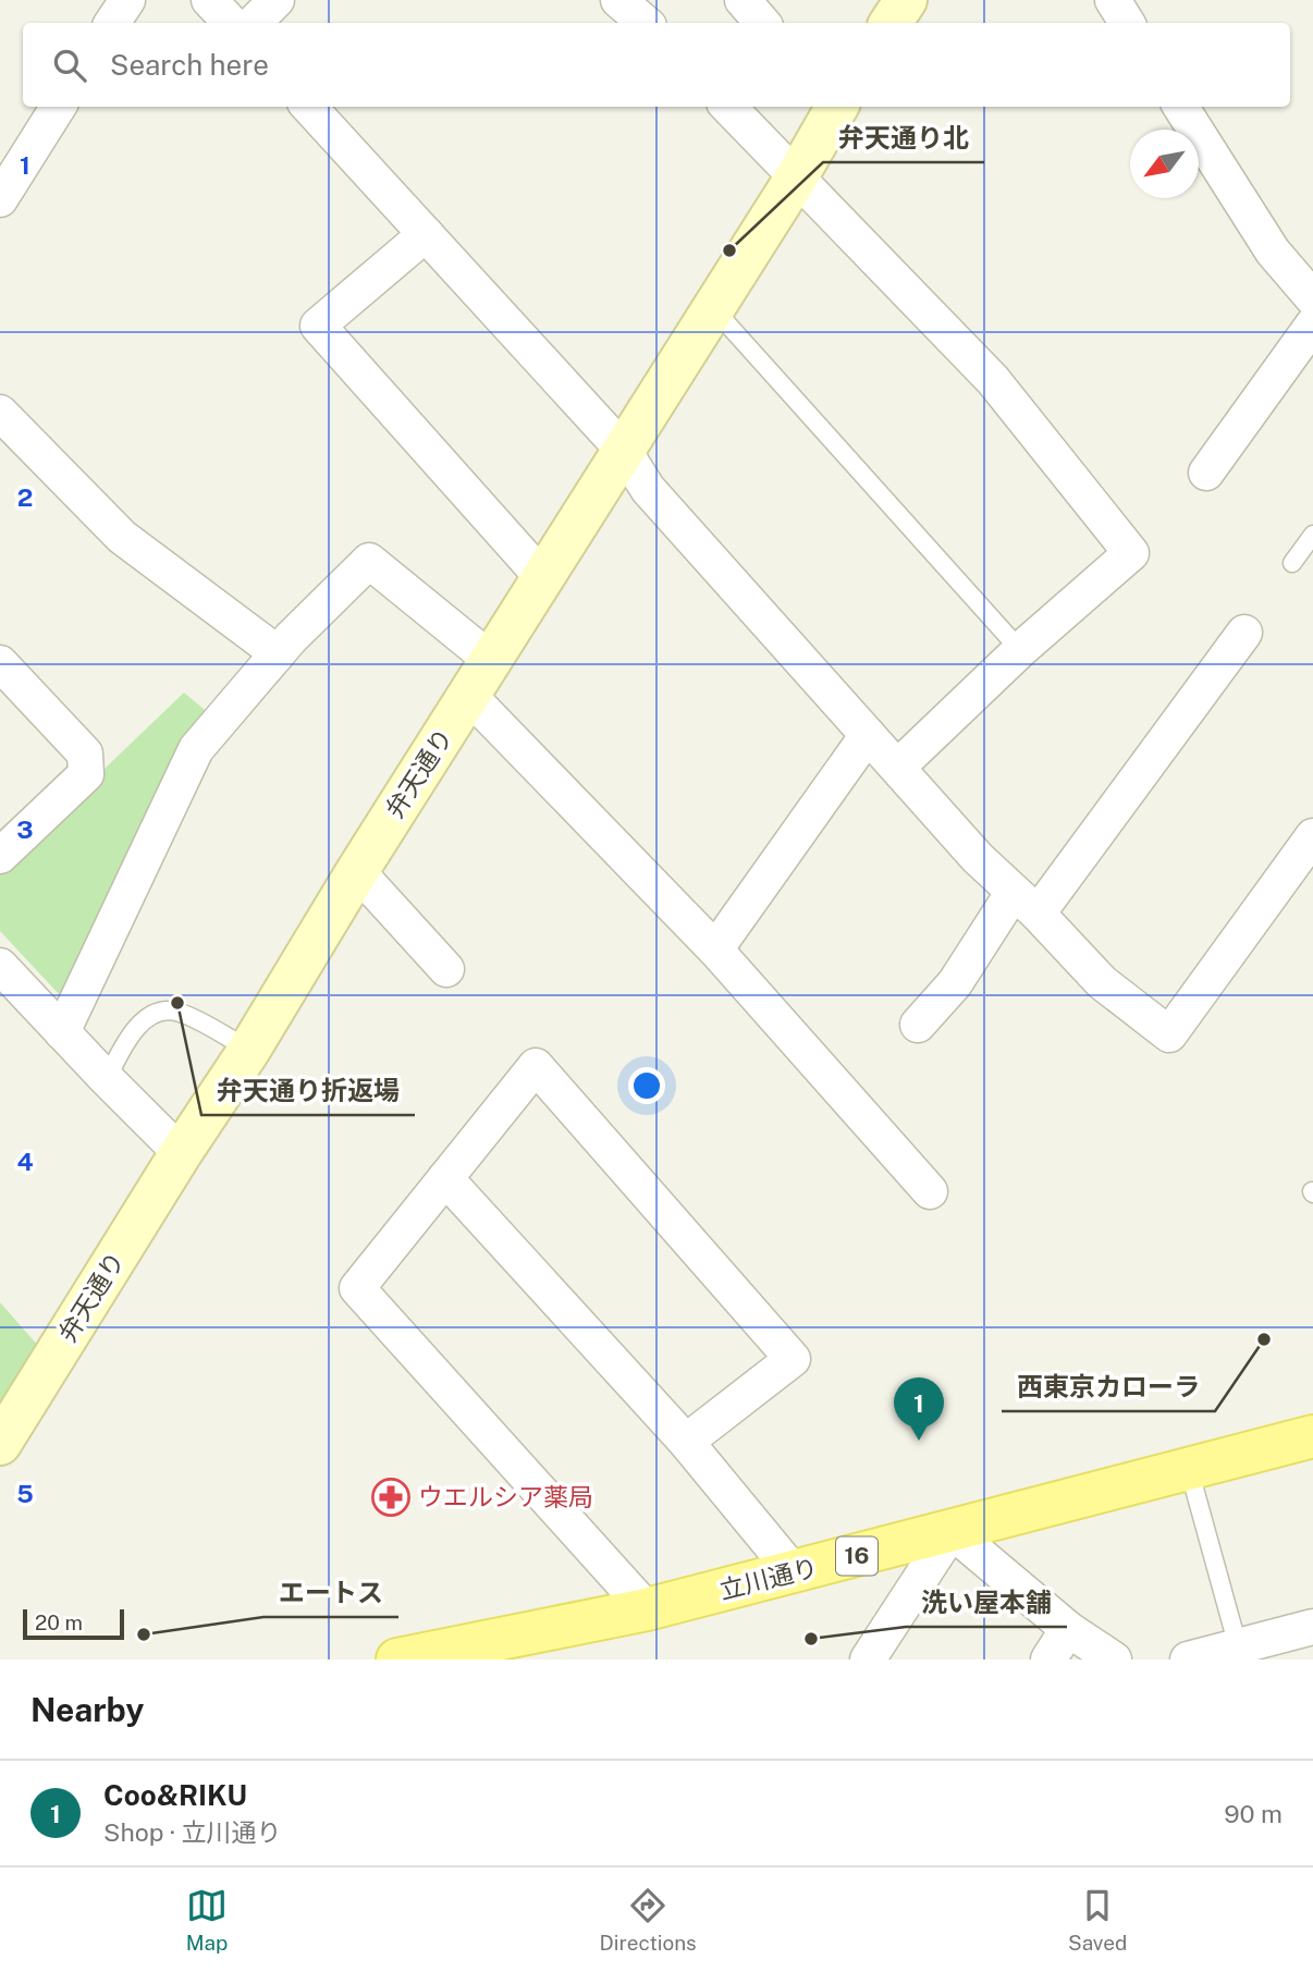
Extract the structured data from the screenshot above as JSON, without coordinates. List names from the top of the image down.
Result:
{
  "streets": {
    "main road": ["16", "立川通り"],
    "street": ["弁天通り"]
  },
  "places": {
    "other": [
      "弁天通り北",
      "弁天通り折返場",
      "西東京カローラ",
      "エートス",
      "洗い屋本舗"
    ],
    "pharmacy": ["ウエルシア薬局"]
  },
  "scale_bar": "20 m",
  "north": "bottom left",
  "page": {
    "search": "Search here",
    "pins": "1",
    "scale": "20 m",
    "heading": "Nearby",
    "list": [
      {
        "mark": "1",
        "name": "Coo&RIKU",
        "note": "Shop · 立川通り",
        "value": "90 m"
      }
    ],
    "nav": ["Map", "Directions", "Saved"]
  },
  "grid": {
    "rows": [
      "1",
      "2",
      "3",
      "4",
      "5"
    ]
  }
}
